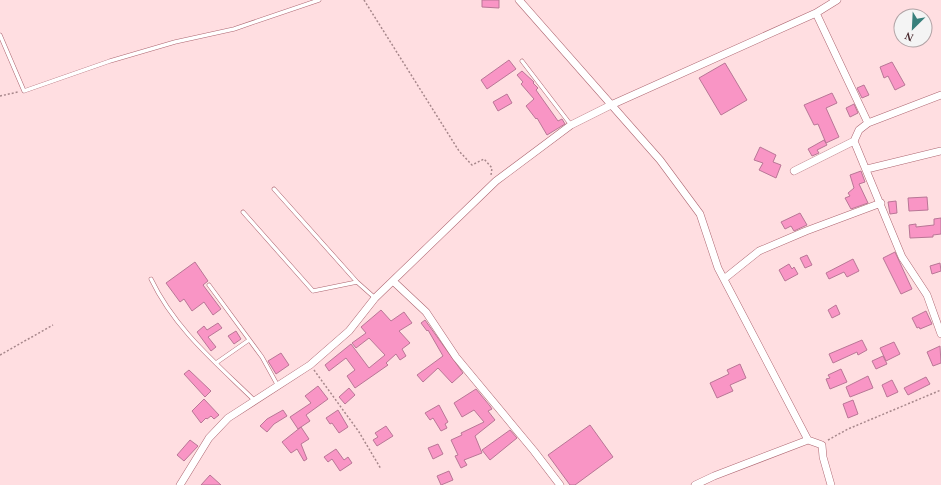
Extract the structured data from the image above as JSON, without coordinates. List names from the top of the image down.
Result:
{
  "north": "bottom left"
}
